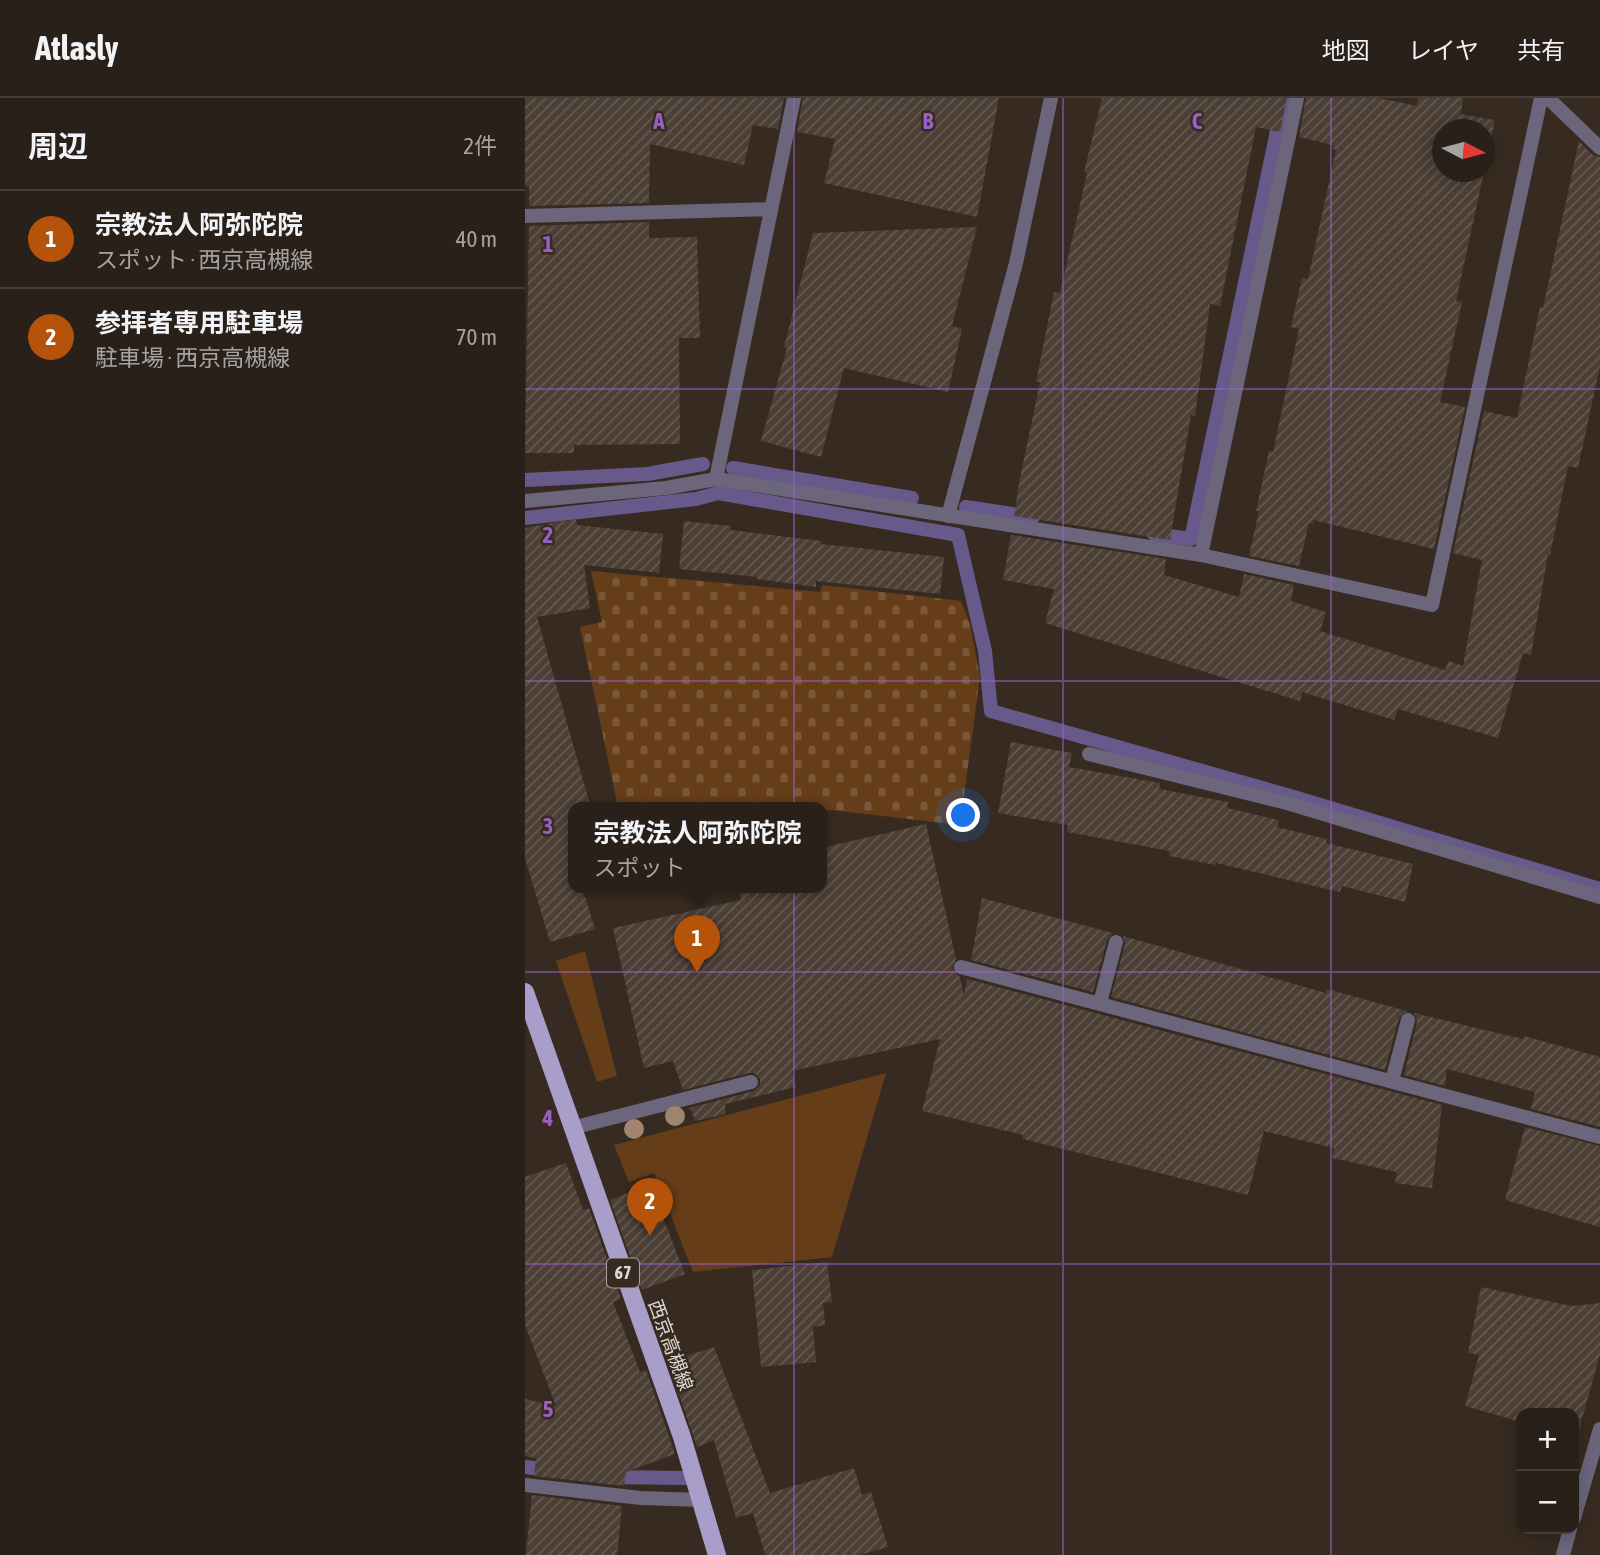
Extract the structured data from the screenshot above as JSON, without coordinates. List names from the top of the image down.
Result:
{
  "streets": {
    "main road": ["67", "西京高槻線"]
  },
  "north": "right",
  "page": {
    "header": "Atlasly",
    "nav": ["地図", "レイヤ", "共有"],
    "heading": ["周辺", "2件"],
    "list": [
      {
        "mark": "1",
        "name": "宗教法人阿弥陀院",
        "note": "スポット · 西京高槻線",
        "value": "40 m"
      },
      {
        "mark": "2",
        "name": "参拝者専用駐車場",
        "note": "駐車場 · 西京高槻線",
        "value": "70 m"
      }
    ],
    "popup": ["宗教法人阿弥陀院", "スポット"],
    "pins": ["1", "2"],
    "map_buttons": ["+", "−"]
  },
  "grid": {
    "columns": ["A", "B", "C"],
    "rows": [
      "1",
      "2",
      "3",
      "4",
      "5"
    ]
  }
}
